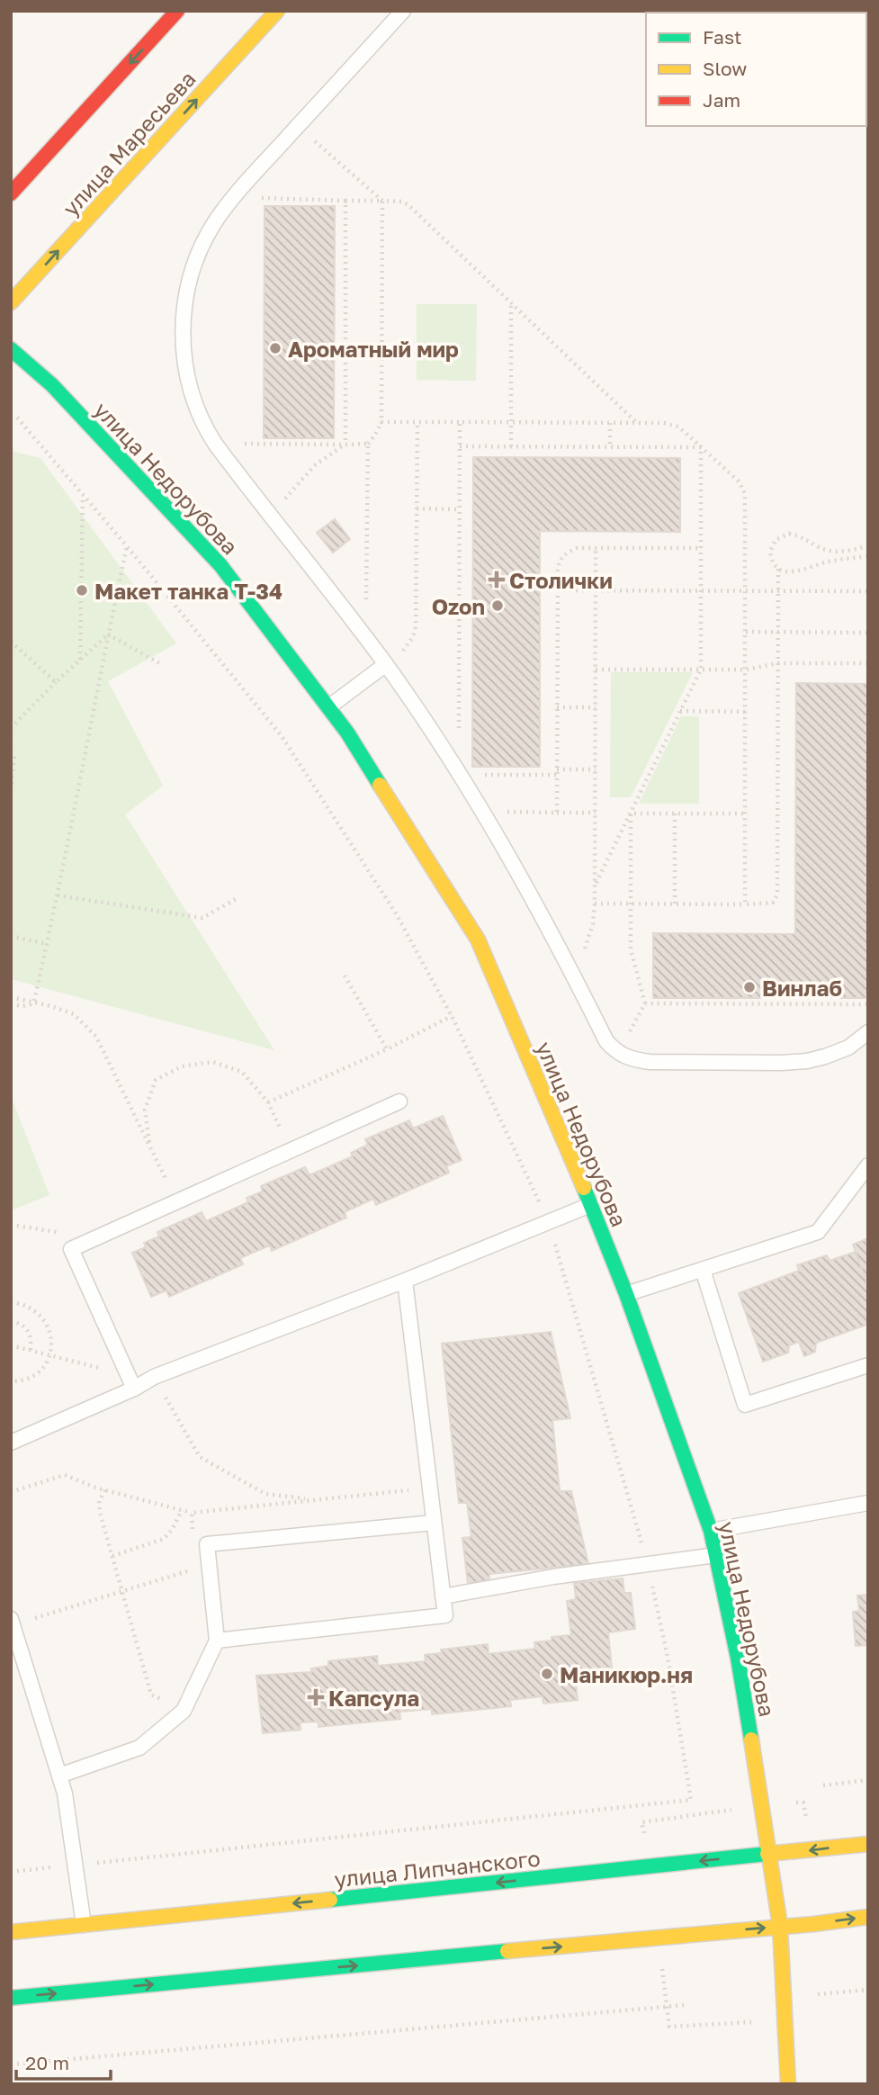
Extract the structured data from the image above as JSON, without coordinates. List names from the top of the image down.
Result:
{
  "streets": {
    "street": ["улица Маресьева", "улица Недорубова", "улица Липчанского"]
  },
  "crossings": [
    ["улица Недорубова", "улица Липчанского"]
  ],
  "places": {
    "other": [
      "Ароматный мир",
      "Макет танка Т-34",
      "Ozon",
      "Винлаб",
      "Маникюр.ня"
    ],
    "health": ["Столички", "Капсула"]
  },
  "legend": ["Fast", "Slow", "Jam"],
  "scale_bar": "20 m"
}
